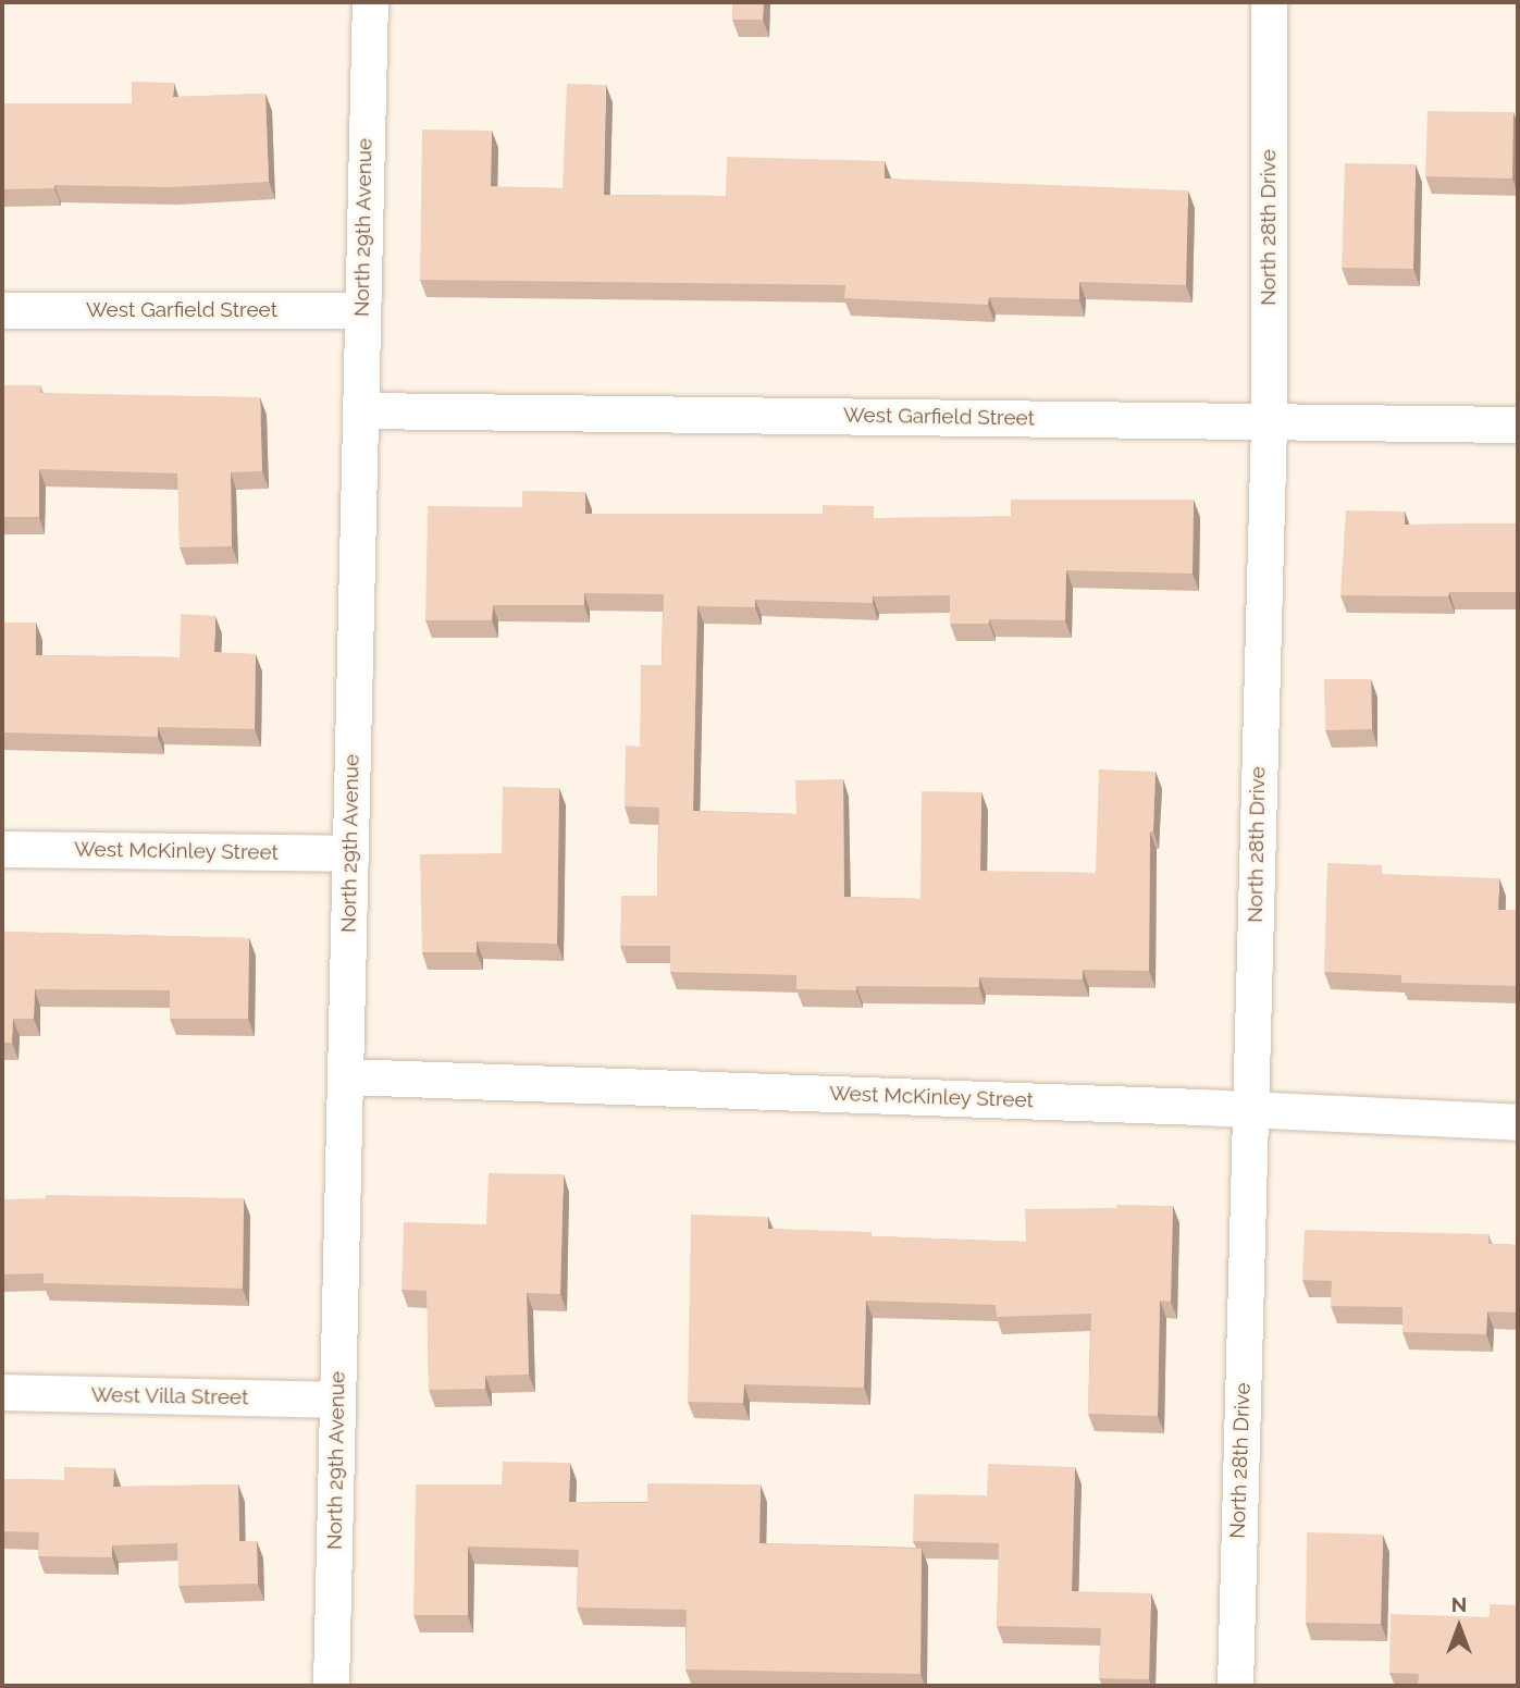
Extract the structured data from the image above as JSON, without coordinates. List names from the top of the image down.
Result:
{
  "streets": {
    "street": [
      "North 29th Avenue",
      "North 28th Drive",
      "West Garfield Street",
      "West McKinley Street",
      "West Villa Street"
    ]
  },
  "crossings": [
    ["North 29th Avenue", "West Garfield Street"],
    ["North 29th Avenue", "West McKinley Street"],
    ["North 29th Avenue", "West Villa Street"],
    ["North 28th Drive", "West Garfield Street"],
    ["North 28th Drive", "West McKinley Street"]
  ],
  "north": "top"
}
